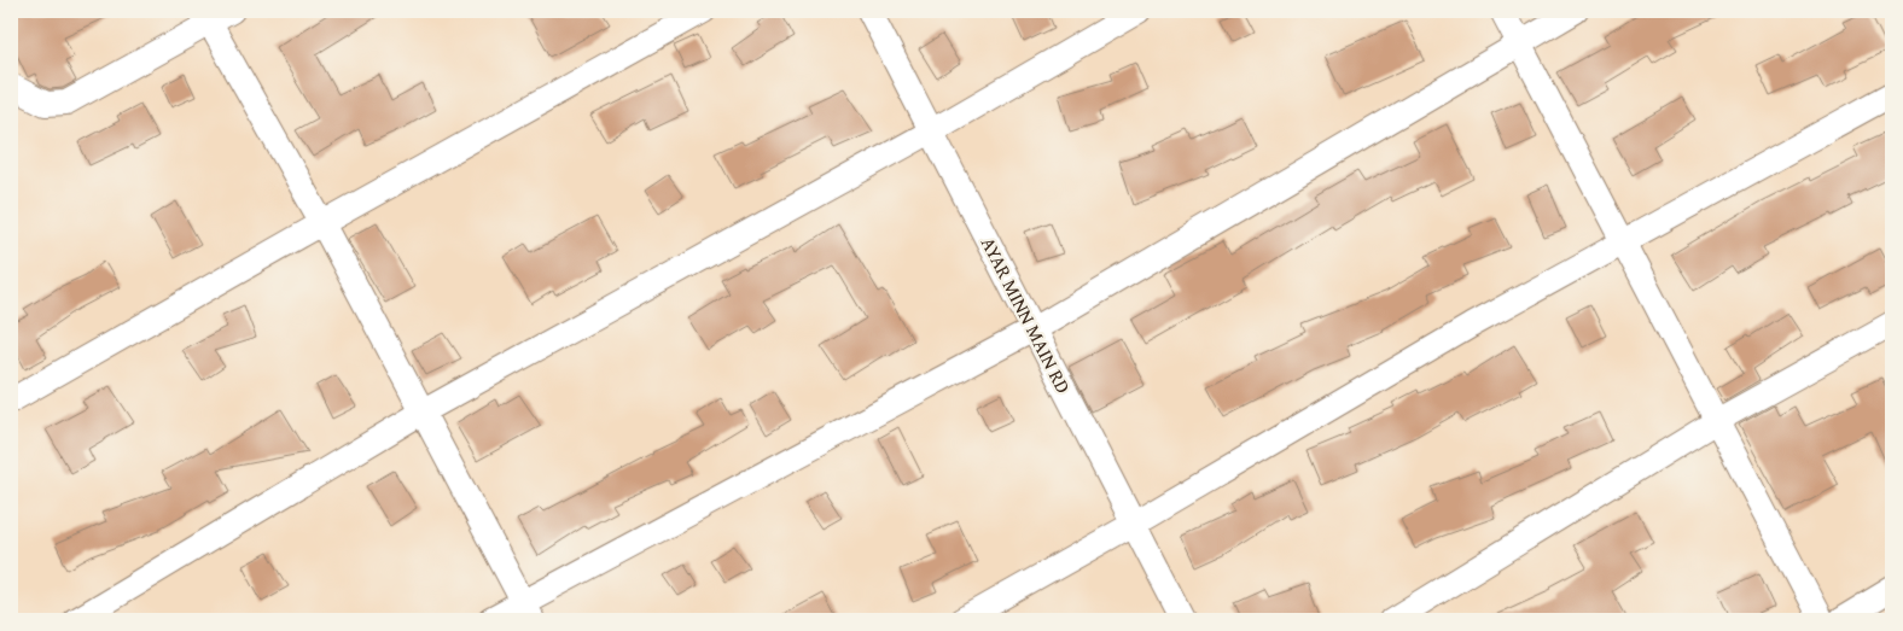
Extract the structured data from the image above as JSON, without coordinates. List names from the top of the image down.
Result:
{
  "streets": {
    "street": ["AYAR MINN MAIN RD"]
  }
}
